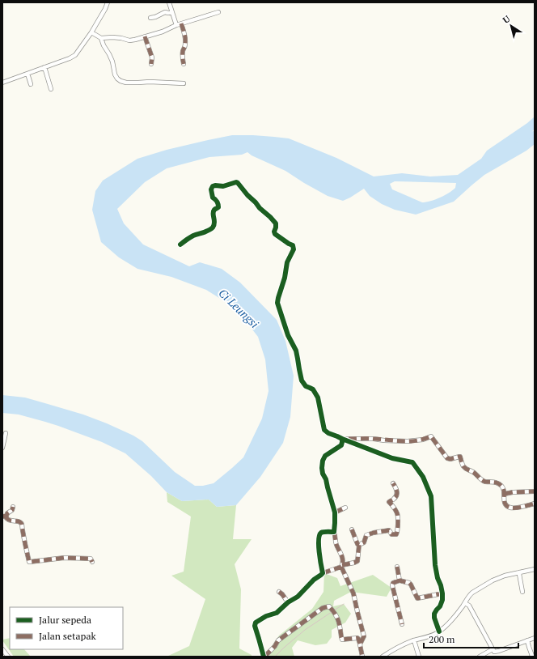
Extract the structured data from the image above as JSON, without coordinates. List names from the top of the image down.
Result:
{
  "water": ["Ci Leungsi"],
  "legend": ["Jalur sepeda", "Jalan setapak"],
  "scale_bar": "200 m",
  "north": "top left"
}
